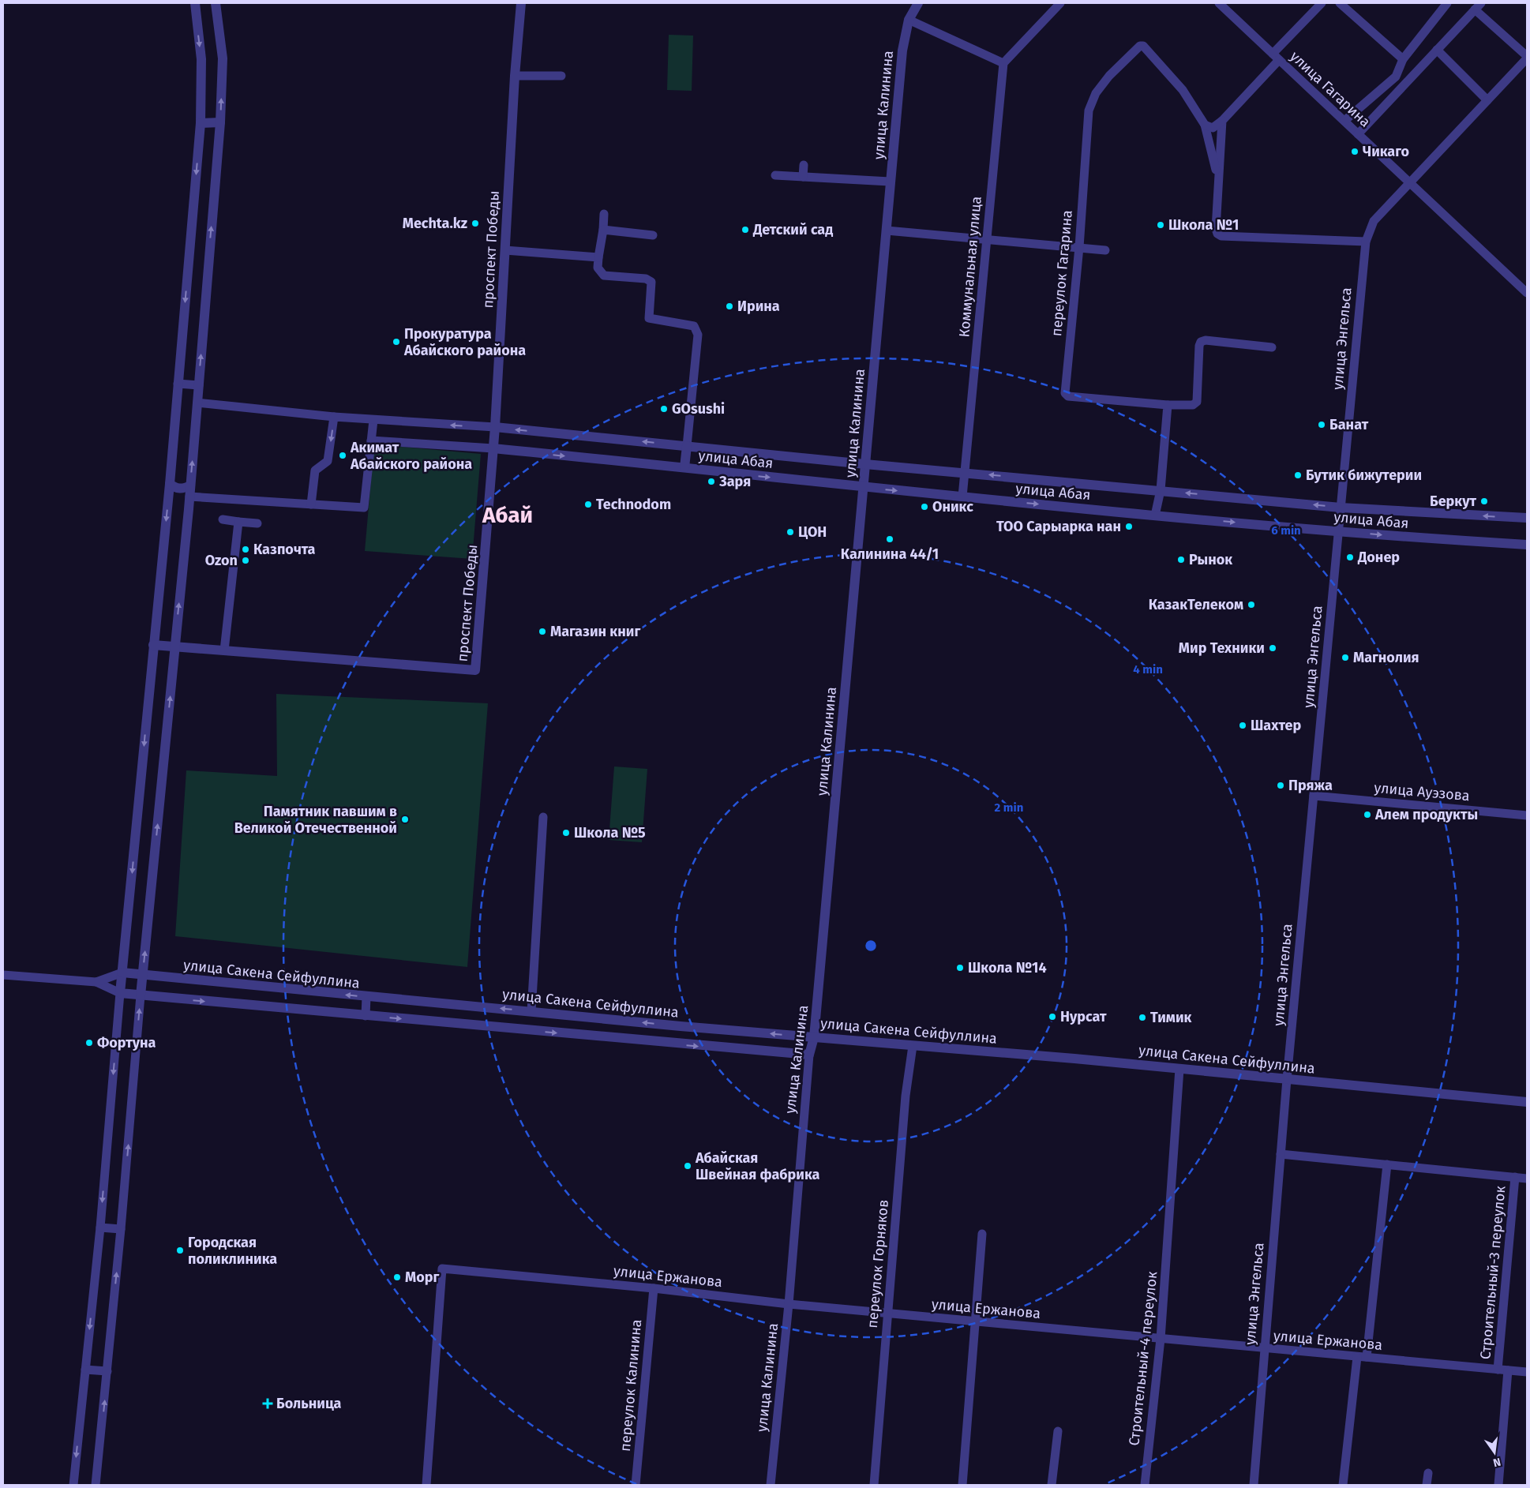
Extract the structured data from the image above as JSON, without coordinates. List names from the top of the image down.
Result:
{
  "streets": {
    "street": [
      "улица Гагарина",
      "улица Калинина",
      "проспект Победы",
      "Коммунальная улица",
      "переулок Гагарина",
      "улица Энгельса",
      "улица Абая",
      "улица Ауэзова",
      "улица Сакена Сейфуллина",
      "переулок Горняков",
      "Строительный-3 переулок",
      "улица Ержанова",
      "Строительный-4 переулок",
      "переулок Калинина"
    ]
  },
  "crossings": [
    ["улица Гагарина", "улица Энгельса"],
    ["улица Калинина", "улица Абая"],
    ["улица Калинина", "улица Сакена Сейфуллина"],
    ["улица Калинина", "улица Ержанова"],
    ["Коммунальная улица", "улица Абая"],
    ["улица Энгельса", "улица Абая"],
    ["улица Энгельса", "улица Ауэзова"],
    ["улица Энгельса", "улица Сакена Сейфуллина"],
    ["улица Энгельса", "улица Ержанова"],
    ["улица Сакена Сейфуллина", "переулок Горняков"],
    ["улица Сакена Сейфуллина", "Строительный-4 переулок"],
    ["переулок Горняков", "улица Ержанова"],
    ["Строительный-3 переулок", "улица Ержанова"],
    ["улица Ержанова", "Строительный-4 переулок"],
    ["улица Ержанова", "переулок Калинина"]
  ],
  "districts": ["Абай"],
  "places": {
    "other": [
      "Чикаго",
      "Mechta.kz",
      "Школа №1",
      "Детский сад",
      "Ирина",
      "Прокуратура Абайского района",
      "GOsushi",
      "Банат",
      "Акимат Абайского района",
      "Бутик бижутерии",
      "Заря",
      "Беркут",
      "Technodom",
      "Оникс",
      "ТОО Сарыарка нан",
      "ЦОН",
      "Калинина 44/1",
      "Казпочта",
      "Донер",
      "Рынок",
      "Ozon",
      "КазакТелеком",
      "Магазин книг",
      "Мир Техники",
      "Магнолия",
      "Шахтер",
      "Пряжа",
      "Алем продукты",
      "Памятник павшим в Великой Отечественной",
      "Школа №5",
      "Школа №14",
      "Нурсат",
      "Тимик",
      "Фортуна",
      "Абайская Швейная фабрика",
      "Городская поликлиника",
      "Морг"
    ],
    "health": ["Больница"]
  },
  "north": "bottom",
  "rings": ["6 min", "4 min", "2 min"]
}
